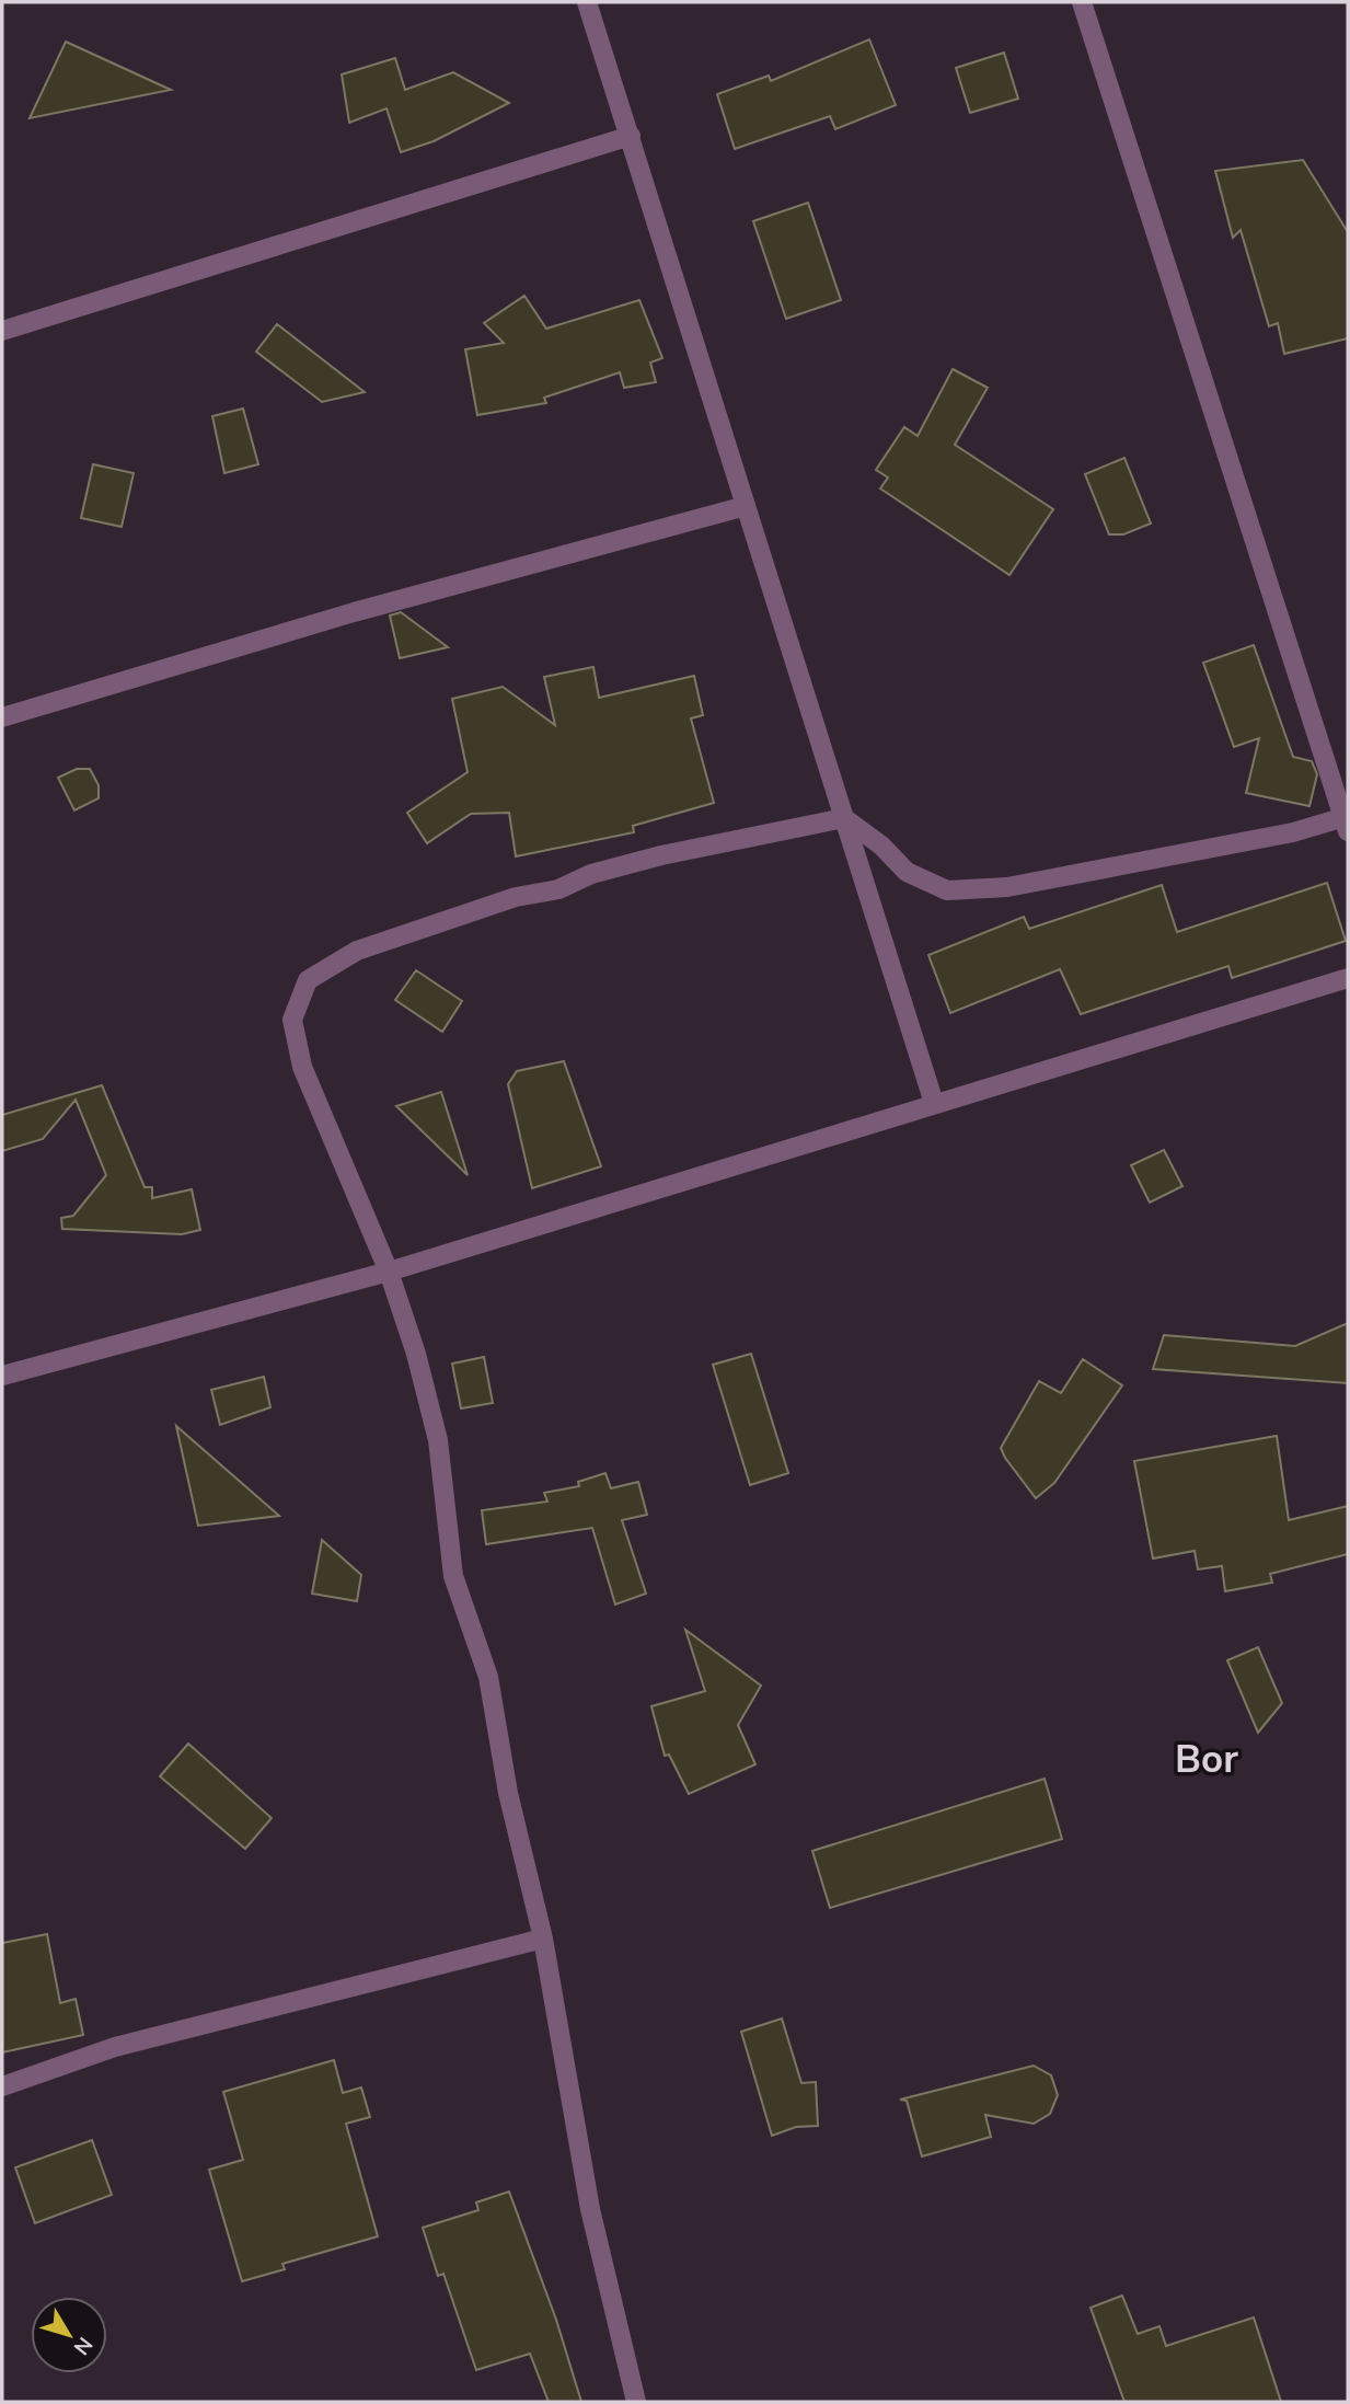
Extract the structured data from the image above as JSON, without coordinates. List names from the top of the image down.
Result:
{
  "districts": ["Bor"],
  "north": "bottom right"
}
